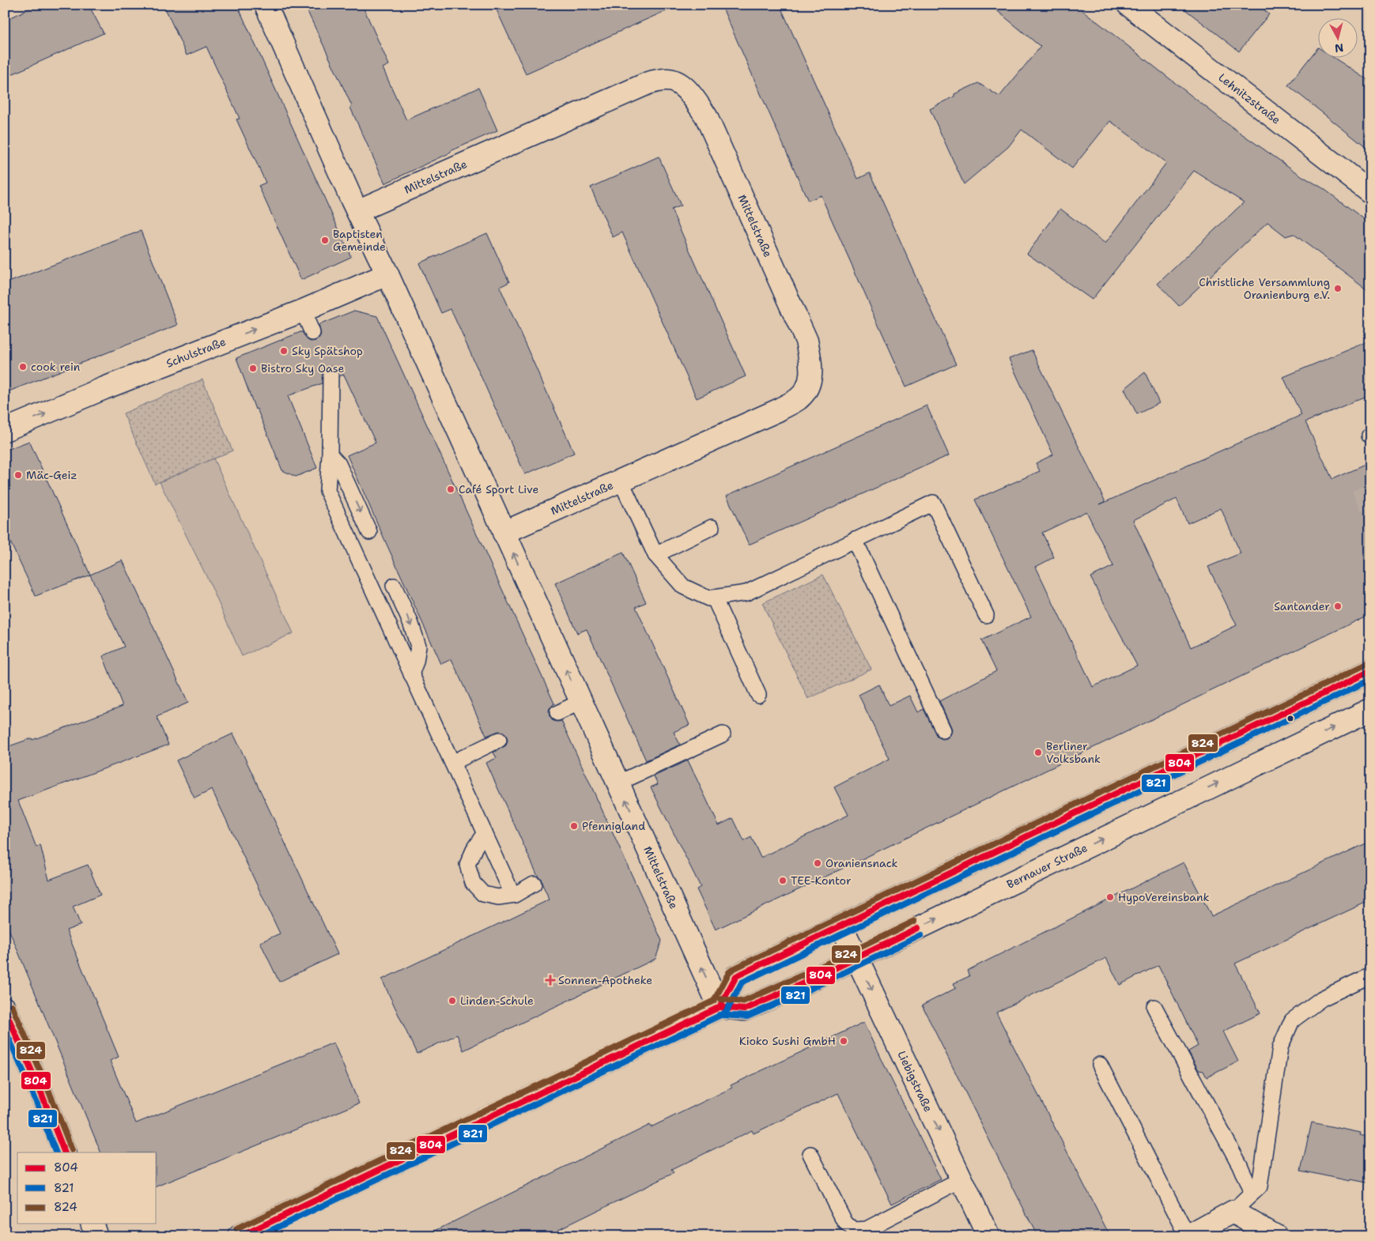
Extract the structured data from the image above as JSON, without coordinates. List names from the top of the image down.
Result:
{
  "streets": {
    "street": [
      "Lehnitzstraße",
      "Mittelstraße",
      "Schulstraße",
      "Bernauer Straße",
      "Liebigstraße"
    ]
  },
  "crossings": [
    ["Mittelstraße", "Schulstraße"],
    ["Mittelstraße", "Bernauer Straße"],
    ["Bernauer Straße", "Liebigstraße"]
  ],
  "one_way": ["Schulstraße", "Liebigstraße"],
  "places": {
    "other": [
      "Baptisten Gemeinde",
      "Christliche Versammlung Oranienburg e.V.",
      "Sky Spätshop",
      "cook rein",
      "Bistro Sky Oase",
      "Mäc-Geiz",
      "Café Sport Live",
      "Santander",
      "Berliner Volksbank",
      "Pfennigland",
      "Oraniensnack",
      "TEE-Kontor",
      "HypoVereinsbank",
      "Linden-Schule",
      "Kioko Sushi GmbH"
    ],
    "health": ["Sonnen-Apotheke"]
  },
  "lines": ["transit line 824", "transit line 804", "transit line 821"],
  "legend": ["804", "821", "824"],
  "north": "bottom"
}
